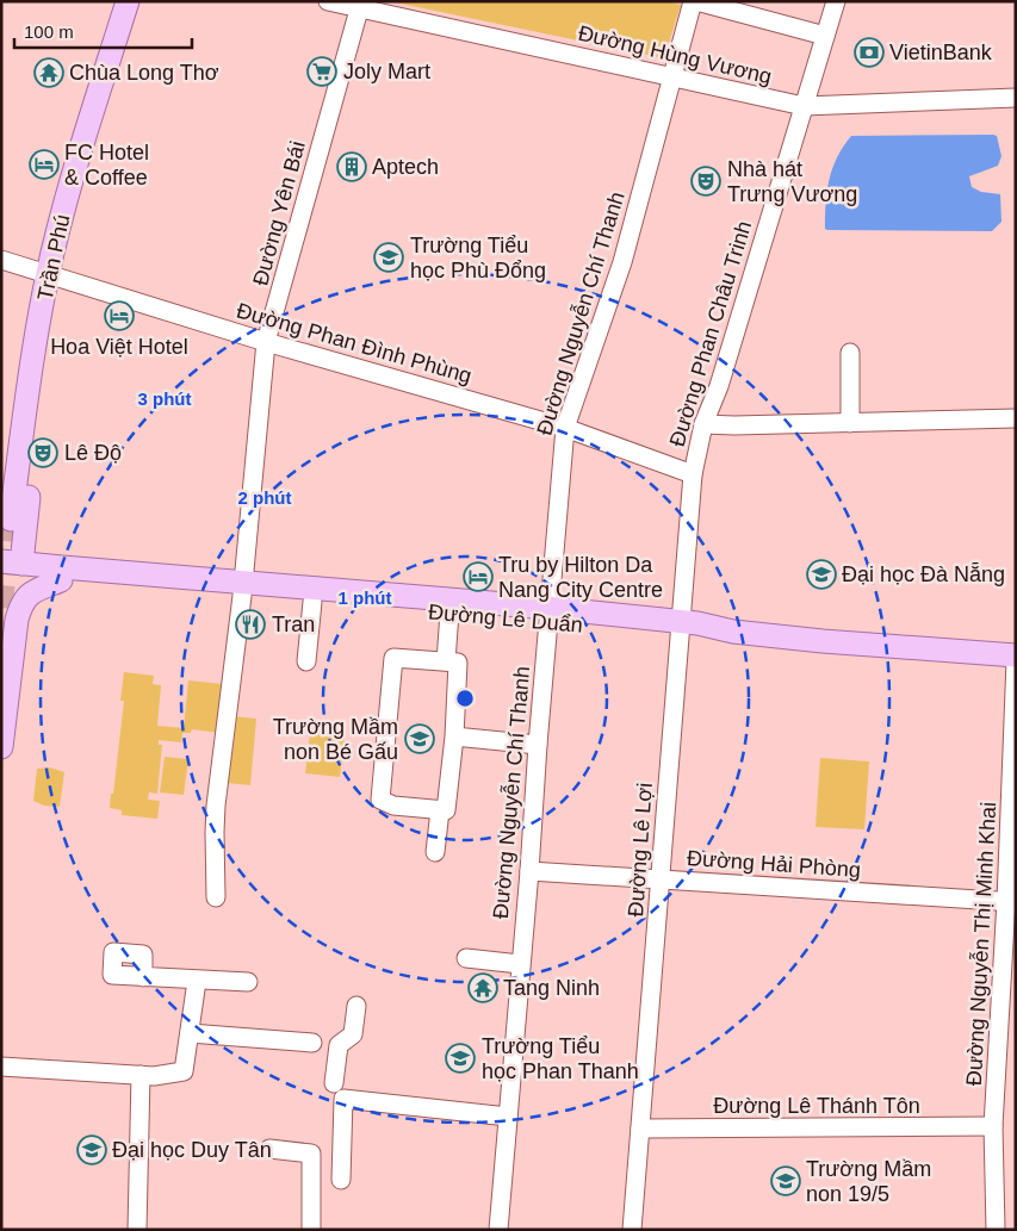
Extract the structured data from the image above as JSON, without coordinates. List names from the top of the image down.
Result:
{
  "streets": {
    "main road": ["Trần Phú", "Đường Lê Duẩn"],
    "street": [
      "Đường Hùng Vương",
      "Đường Yên Bái",
      "Đường Nguyễn Chí Thanh",
      "Đường Phan Châu Trinh",
      "Đường Phan Đình Phùng",
      "Đường Lê Lợi",
      "Đường Hải Phòng",
      "Đường Nguyễn Thị Minh Khai",
      "Đường Lê Thánh Tôn"
    ]
  },
  "crossings": [
    ["Đường Hùng Vương", "Đường Yên Bái"],
    ["Đường Hùng Vương", "Đường Nguyễn Chí Thanh"],
    ["Đường Hùng Vương", "Đường Phan Châu Trinh"],
    ["Đường Yên Bái", "Đường Phan Đình Phùng"],
    ["Đường Yên Bái", "Đường Lê Duẩn"],
    ["Trần Phú", "Đường Phan Đình Phùng"],
    ["Trần Phú", "Đường Lê Duẩn"],
    ["Đường Nguyễn Chí Thanh", "Đường Phan Đình Phùng"],
    ["Đường Nguyễn Chí Thanh", "Đường Lê Duẩn"],
    ["Đường Nguyễn Chí Thanh", "Đường Hải Phòng"],
    ["Đường Phan Châu Trinh", "Đường Phan Đình Phùng"],
    ["Đường Phan Châu Trinh", "Đường Lê Lợi"],
    ["Đường Phan Đình Phùng", "Đường Lê Lợi"],
    ["Đường Lê Duẩn", "Đường Lê Lợi"],
    ["Đường Lê Duẩn", "Đường Nguyễn Thị Minh Khai"],
    ["Đường Lê Lợi", "Đường Hải Phòng"],
    ["Đường Lê Lợi", "Đường Lê Thánh Tôn"],
    ["Đường Hải Phòng", "Đường Nguyễn Thị Minh Khai"],
    ["Đường Nguyễn Thị Minh Khai", "Đường Lê Thánh Tôn"]
  ],
  "places": {
    "bank": ["VietinBank"],
    "supermarket": ["Joly Mart"],
    "temple": ["Chùa Long Thơ", "Tang Ninh"],
    "hotel": ["FC Hotel & Coffee", "Hoa Việt Hotel", "Tru by Hilton Da Nang City Centre"],
    "building": ["Aptech"],
    "theatre": ["Nhà hát Trưng Vương", "Lê Độ"],
    "school or university": [
      "Trường Tiểu học Phù Đổng",
      "Đại học Đà Nẵng",
      "Trường Mầm non Bé Gấu",
      "Trường Tiểu học Phan Thanh",
      "Đại học Duy Tân",
      "Trường Mầm non 19/5"
    ],
    "restaurant": ["Tran"]
  },
  "scale_bar": "100 m",
  "rings": ["3 phút", "2 phút", "1 phút"]
}
